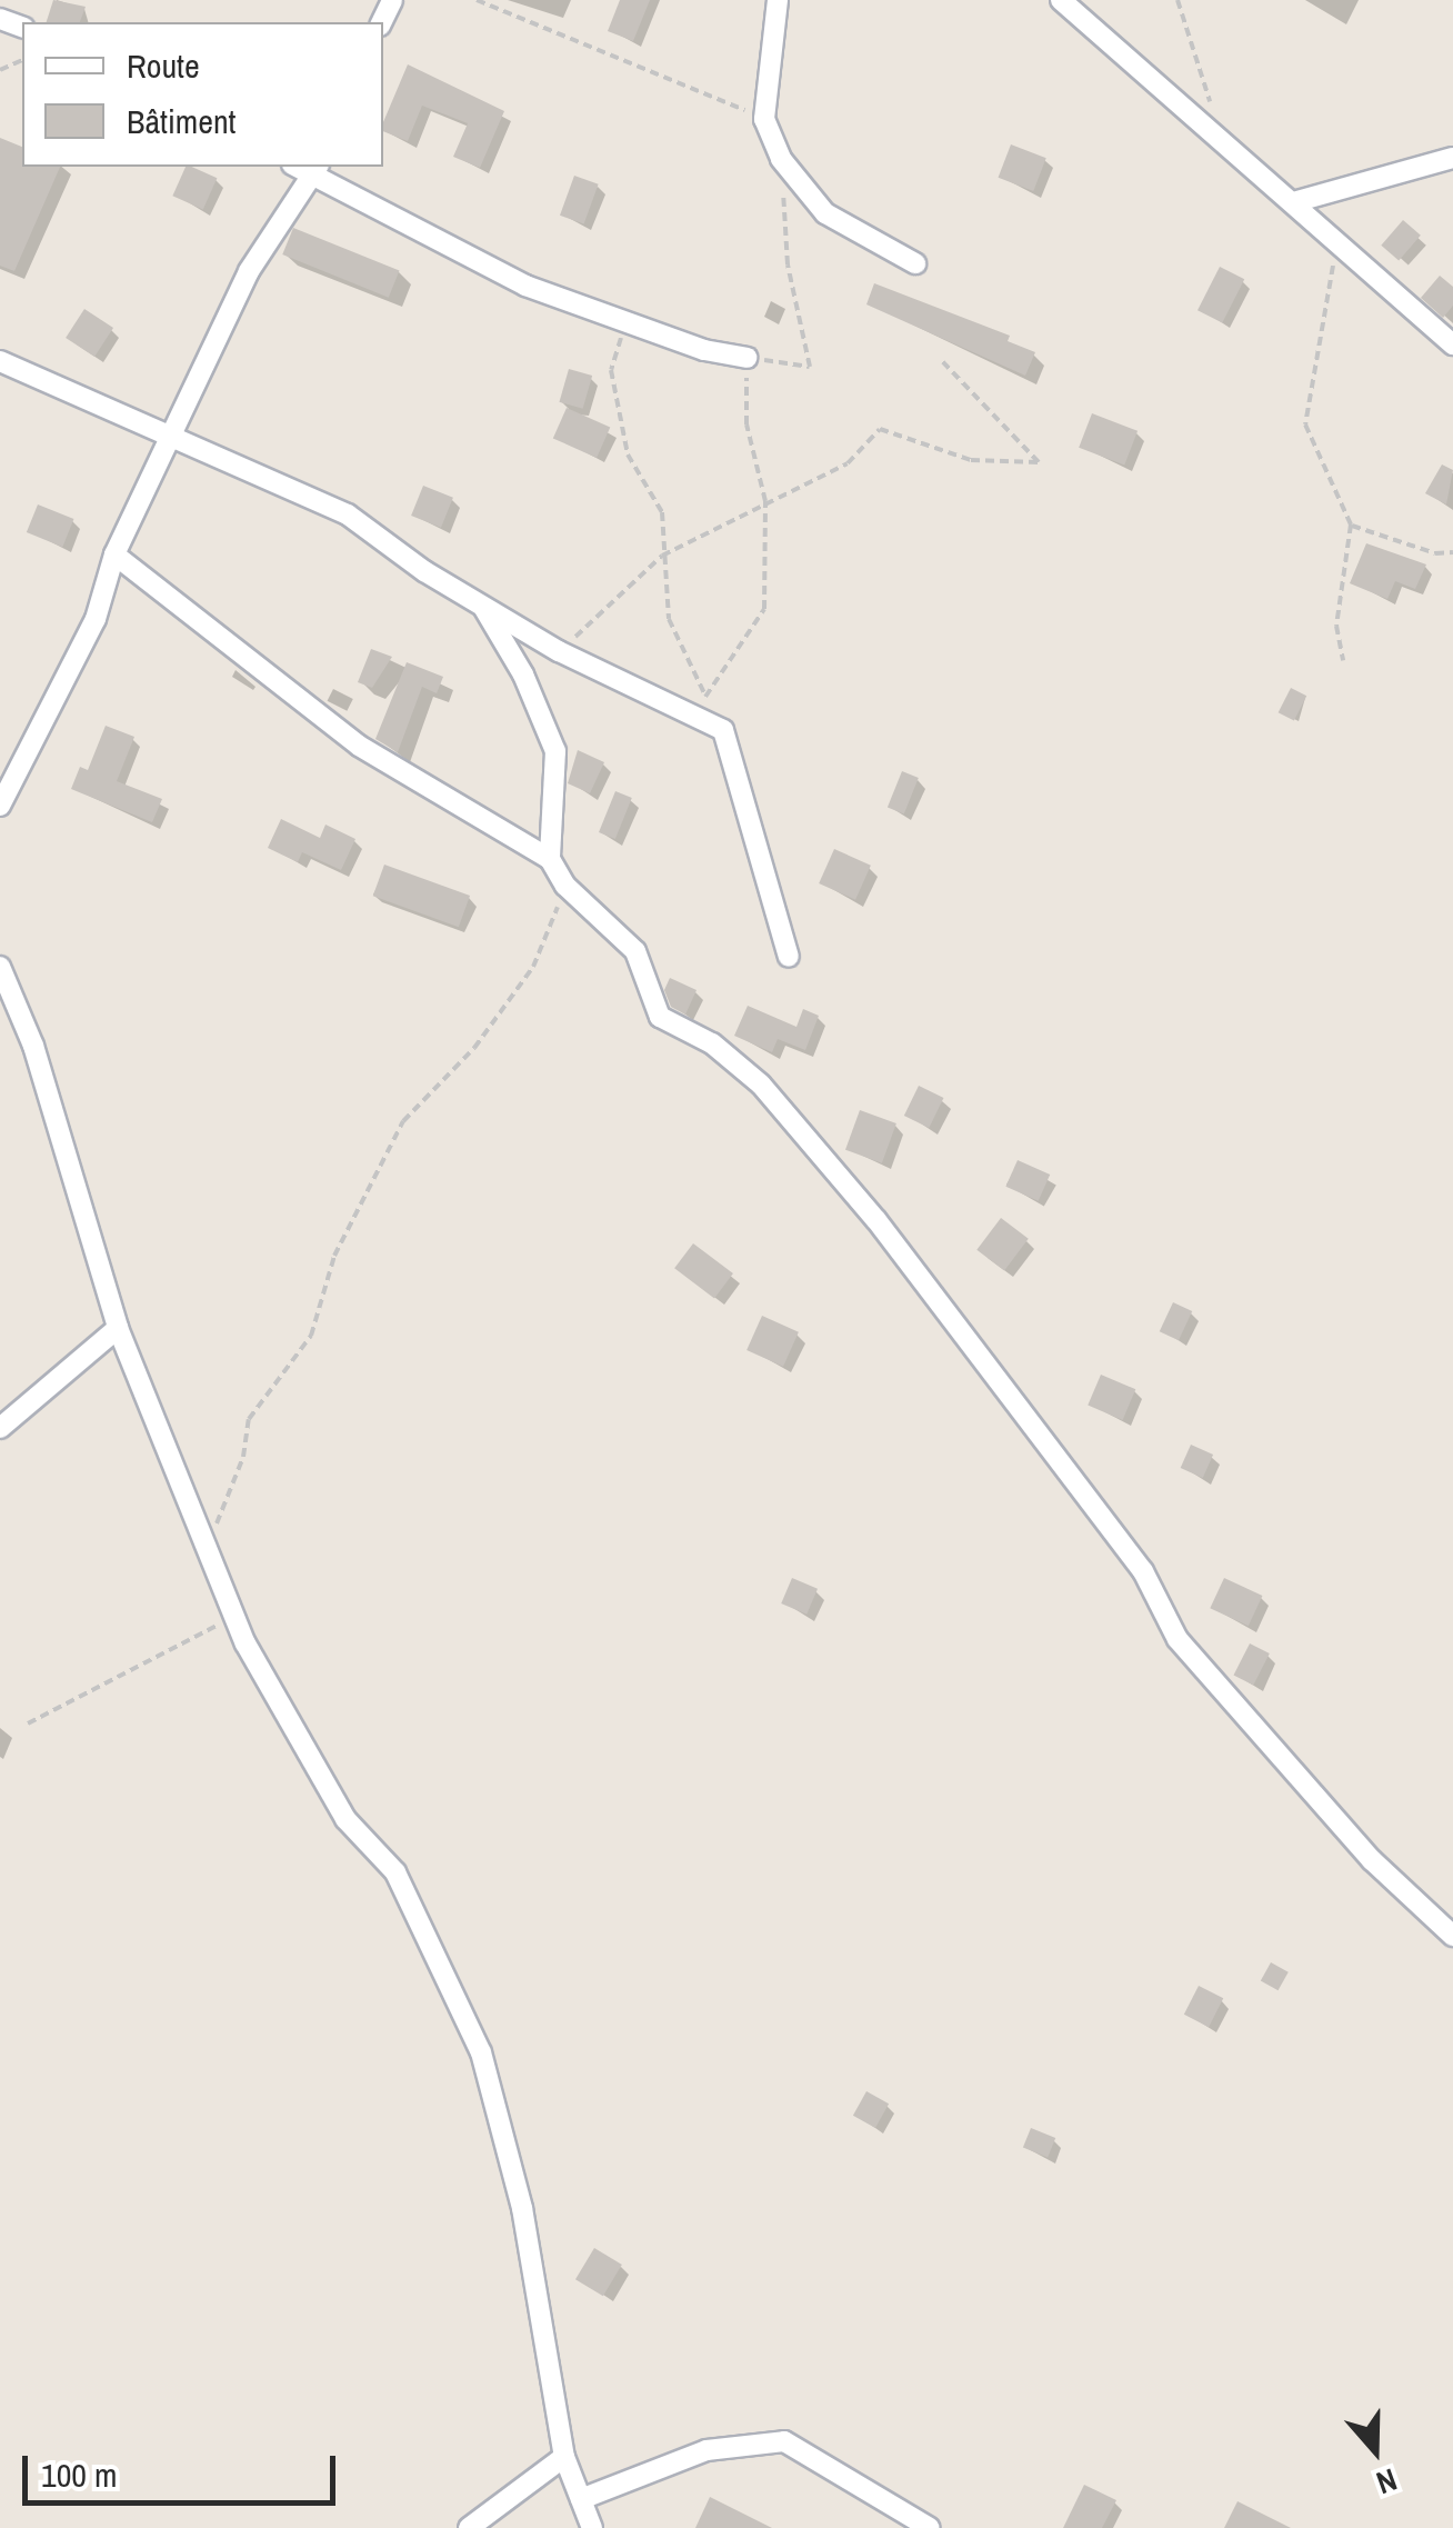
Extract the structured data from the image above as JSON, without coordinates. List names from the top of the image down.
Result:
{
  "legend": ["Route", "Bâtiment"],
  "scale_bar": "100 m",
  "north": "bottom"
}
